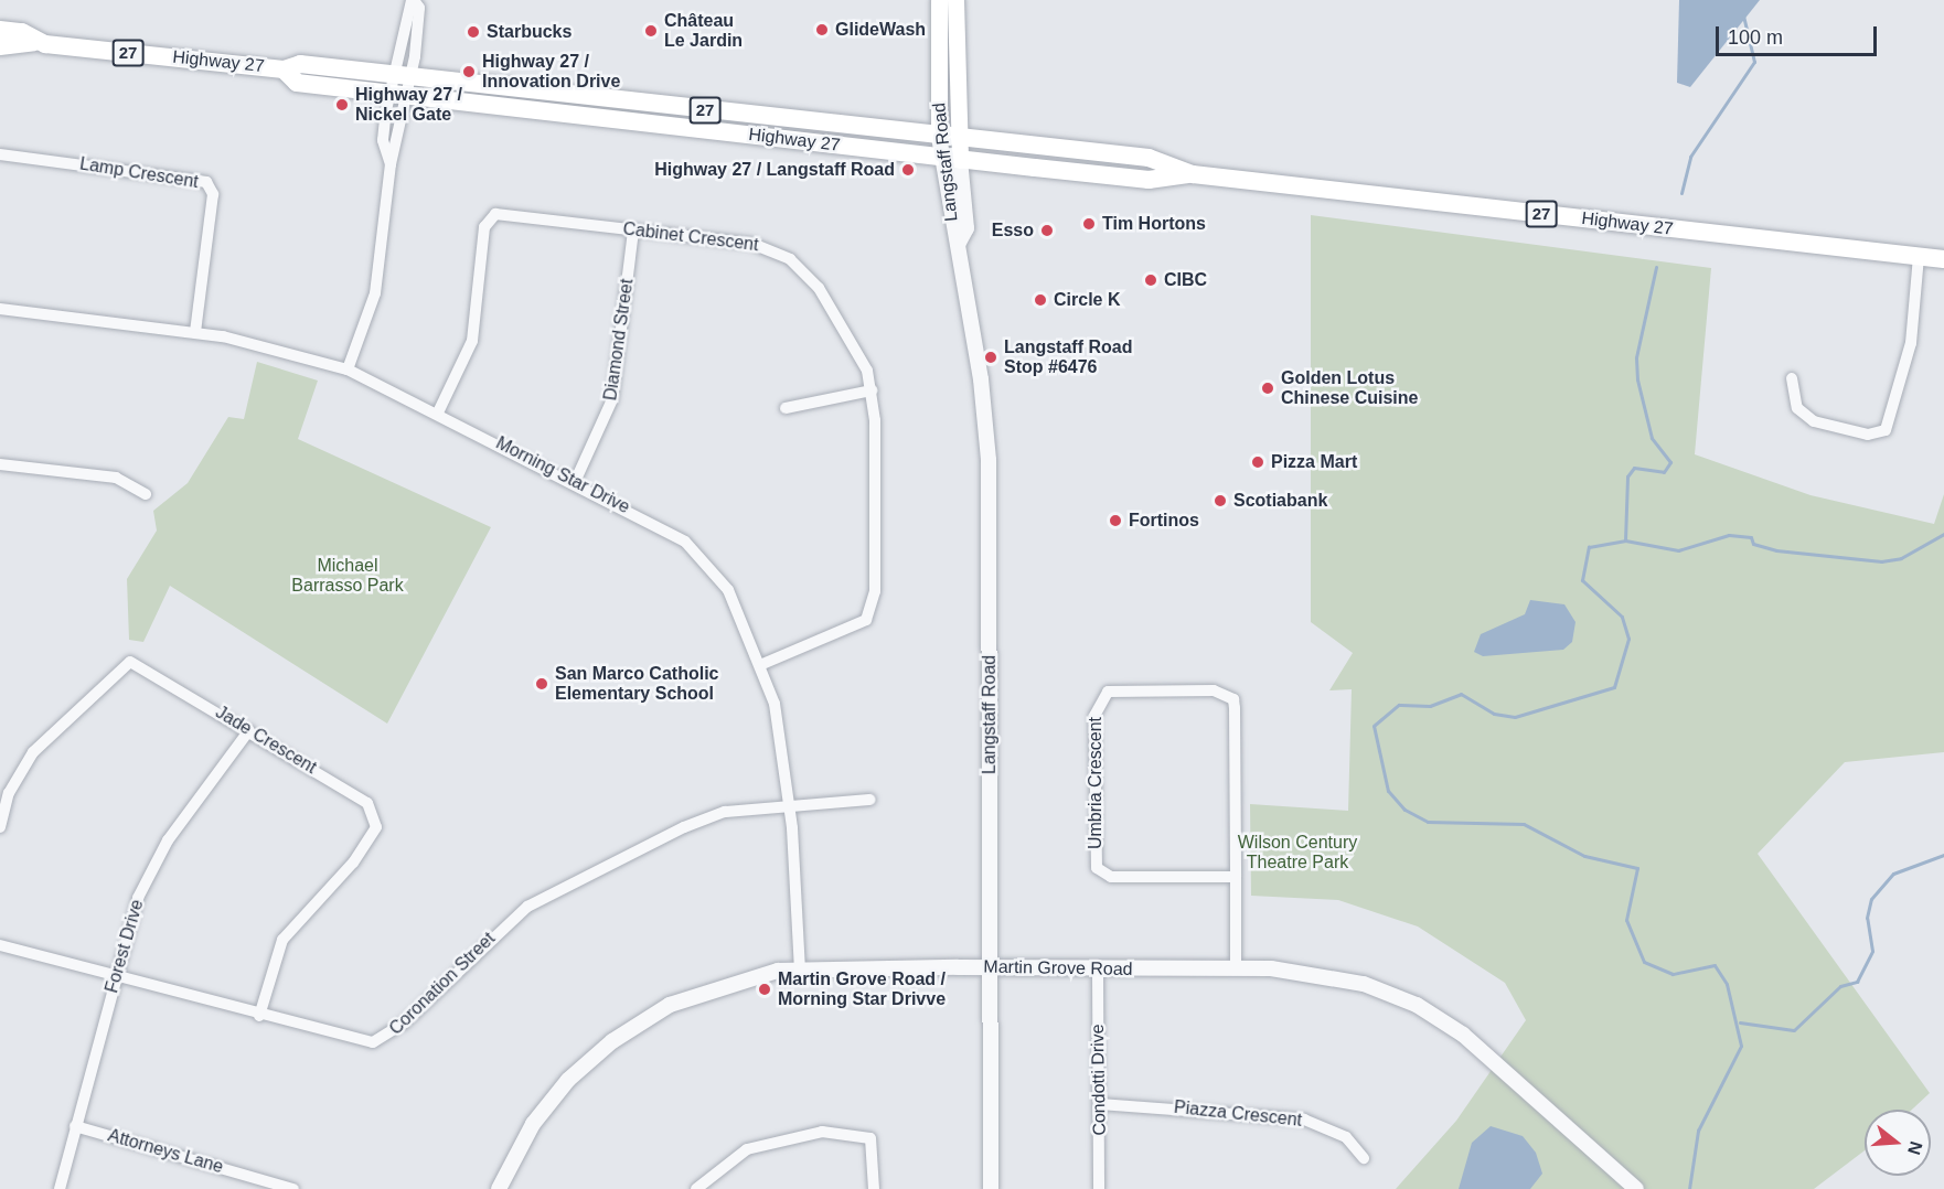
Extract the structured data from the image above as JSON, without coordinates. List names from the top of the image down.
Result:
{
  "streets": {
    "main road": ["27", "Highway 27", "Langstaff Road"],
    "street": [
      "Lamp Crescent",
      "Cabinet Crescent",
      "Diamond Street",
      "Morning Star Drive",
      "Jade Crescent",
      "Umbria Crescent",
      "Forest Drive",
      "Martin Grove Road",
      "Coronation Street",
      "Condotti Drive",
      "Piazza Crescent",
      "Attorneys Lane"
    ]
  },
  "crossings": [
    ["Highway 27", "Langstaff Road"],
    ["Langstaff Road", "Martin Grove Road"],
    ["Lamp Crescent", "Morning Star Drive"],
    ["Cabinet Crescent", "Diamond Street"],
    ["Cabinet Crescent", "Morning Star Drive"],
    ["Diamond Street", "Morning Star Drive"],
    ["Morning Star Drive", "Martin Grove Road"],
    ["Morning Star Drive", "Coronation Street"],
    ["Jade Crescent", "Forest Drive"],
    ["Jade Crescent", "Coronation Street"],
    ["Forest Drive", "Coronation Street"],
    ["Forest Drive", "Attorneys Lane"],
    ["Martin Grove Road", "Condotti Drive"],
    ["Condotti Drive", "Piazza Crescent"]
  ],
  "parks": ["Michael Barrasso Park", "Wilson Century Theatre Park"],
  "places": [
    "GlideWash",
    "Château Le Jardin",
    "Starbucks",
    "Highway 27 / Innovation Drive",
    "Highway 27 / Nickel Gate",
    "Highway 27 / Langstaff Road",
    "Tim Hortons",
    "Esso",
    "CIBC",
    "Circle K",
    "Langstaff Road Stop #6476",
    "Golden Lotus Chinese Cuisine",
    "Pizza Mart",
    "Scotiabank",
    "Fortinos",
    "San Marco Catholic Elementary School",
    "Martin Grove Road / Morning Star Drivve"
  ],
  "scale_bar": "100 m",
  "north": "right"
}
